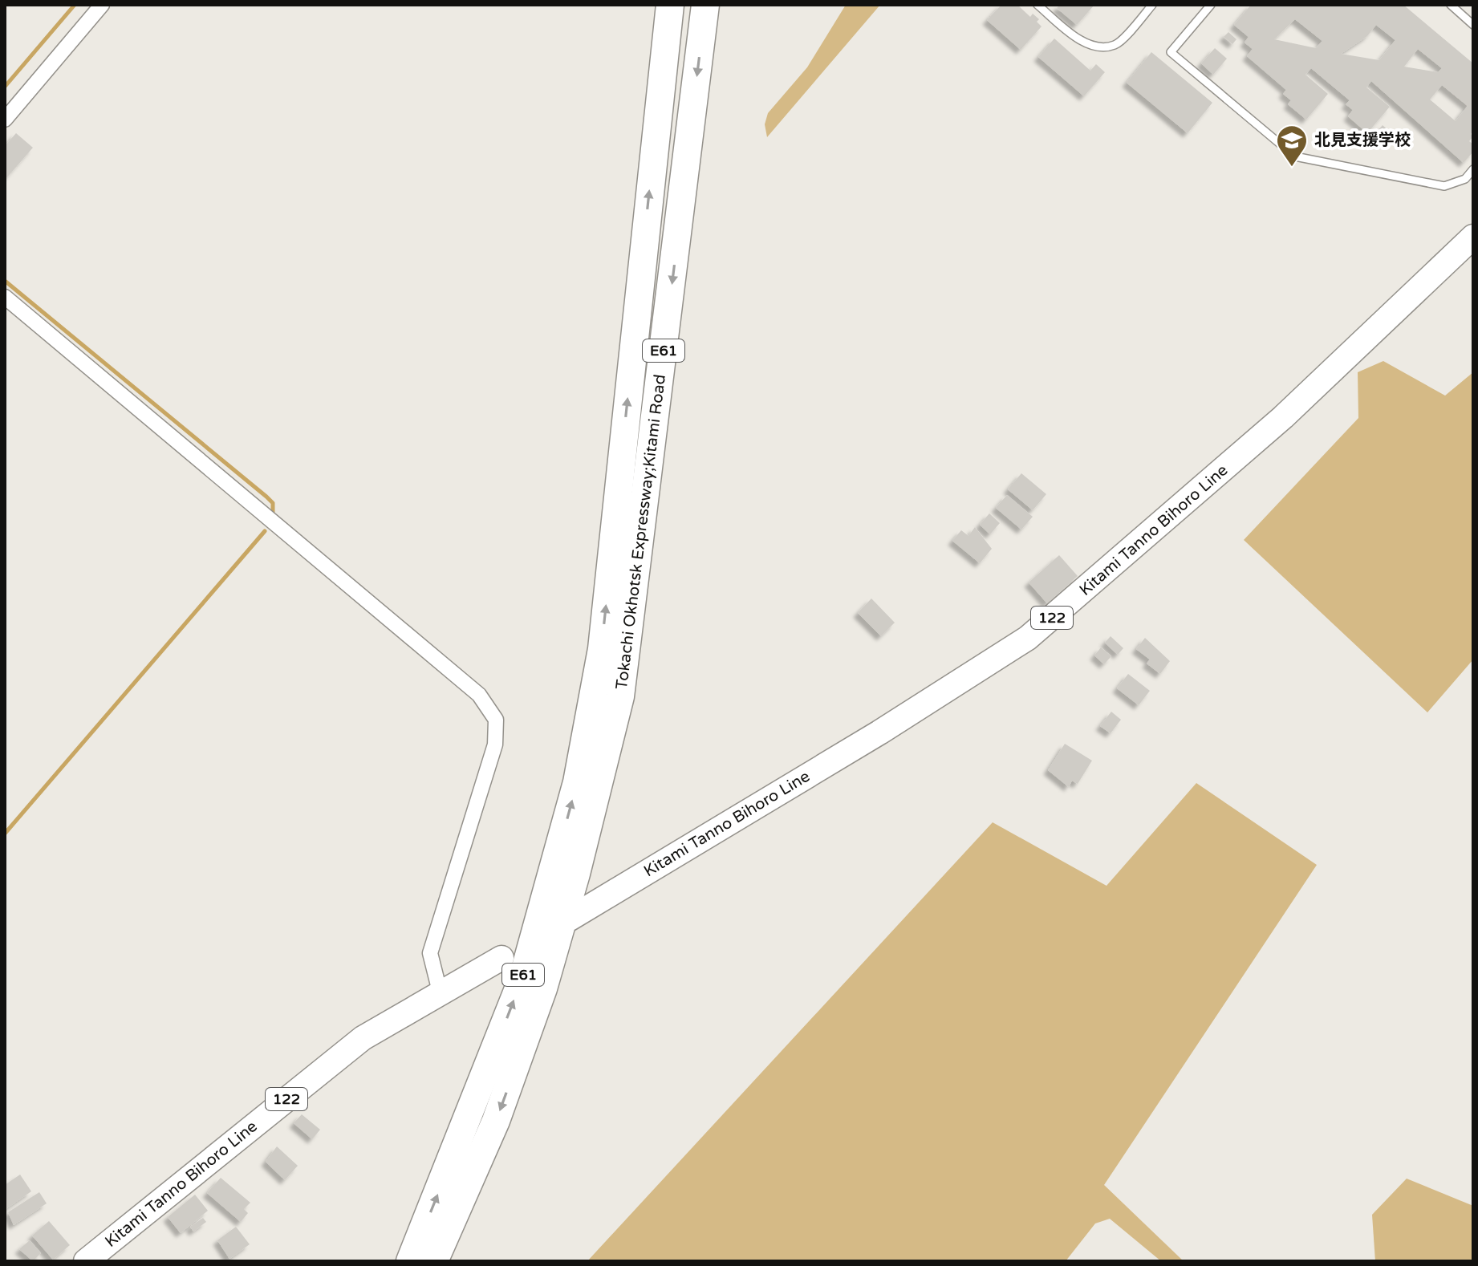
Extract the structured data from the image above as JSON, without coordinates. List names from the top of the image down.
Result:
{
  "streets": {
    "highway": ["E61", "Tokachi Okhotsk Expressway;Kitami Road"],
    "main road": ["Kitami Tanno Bihoro Line", "122"]
  },
  "places": {
    "school or university": ["北見支援学校"]
  }
}
